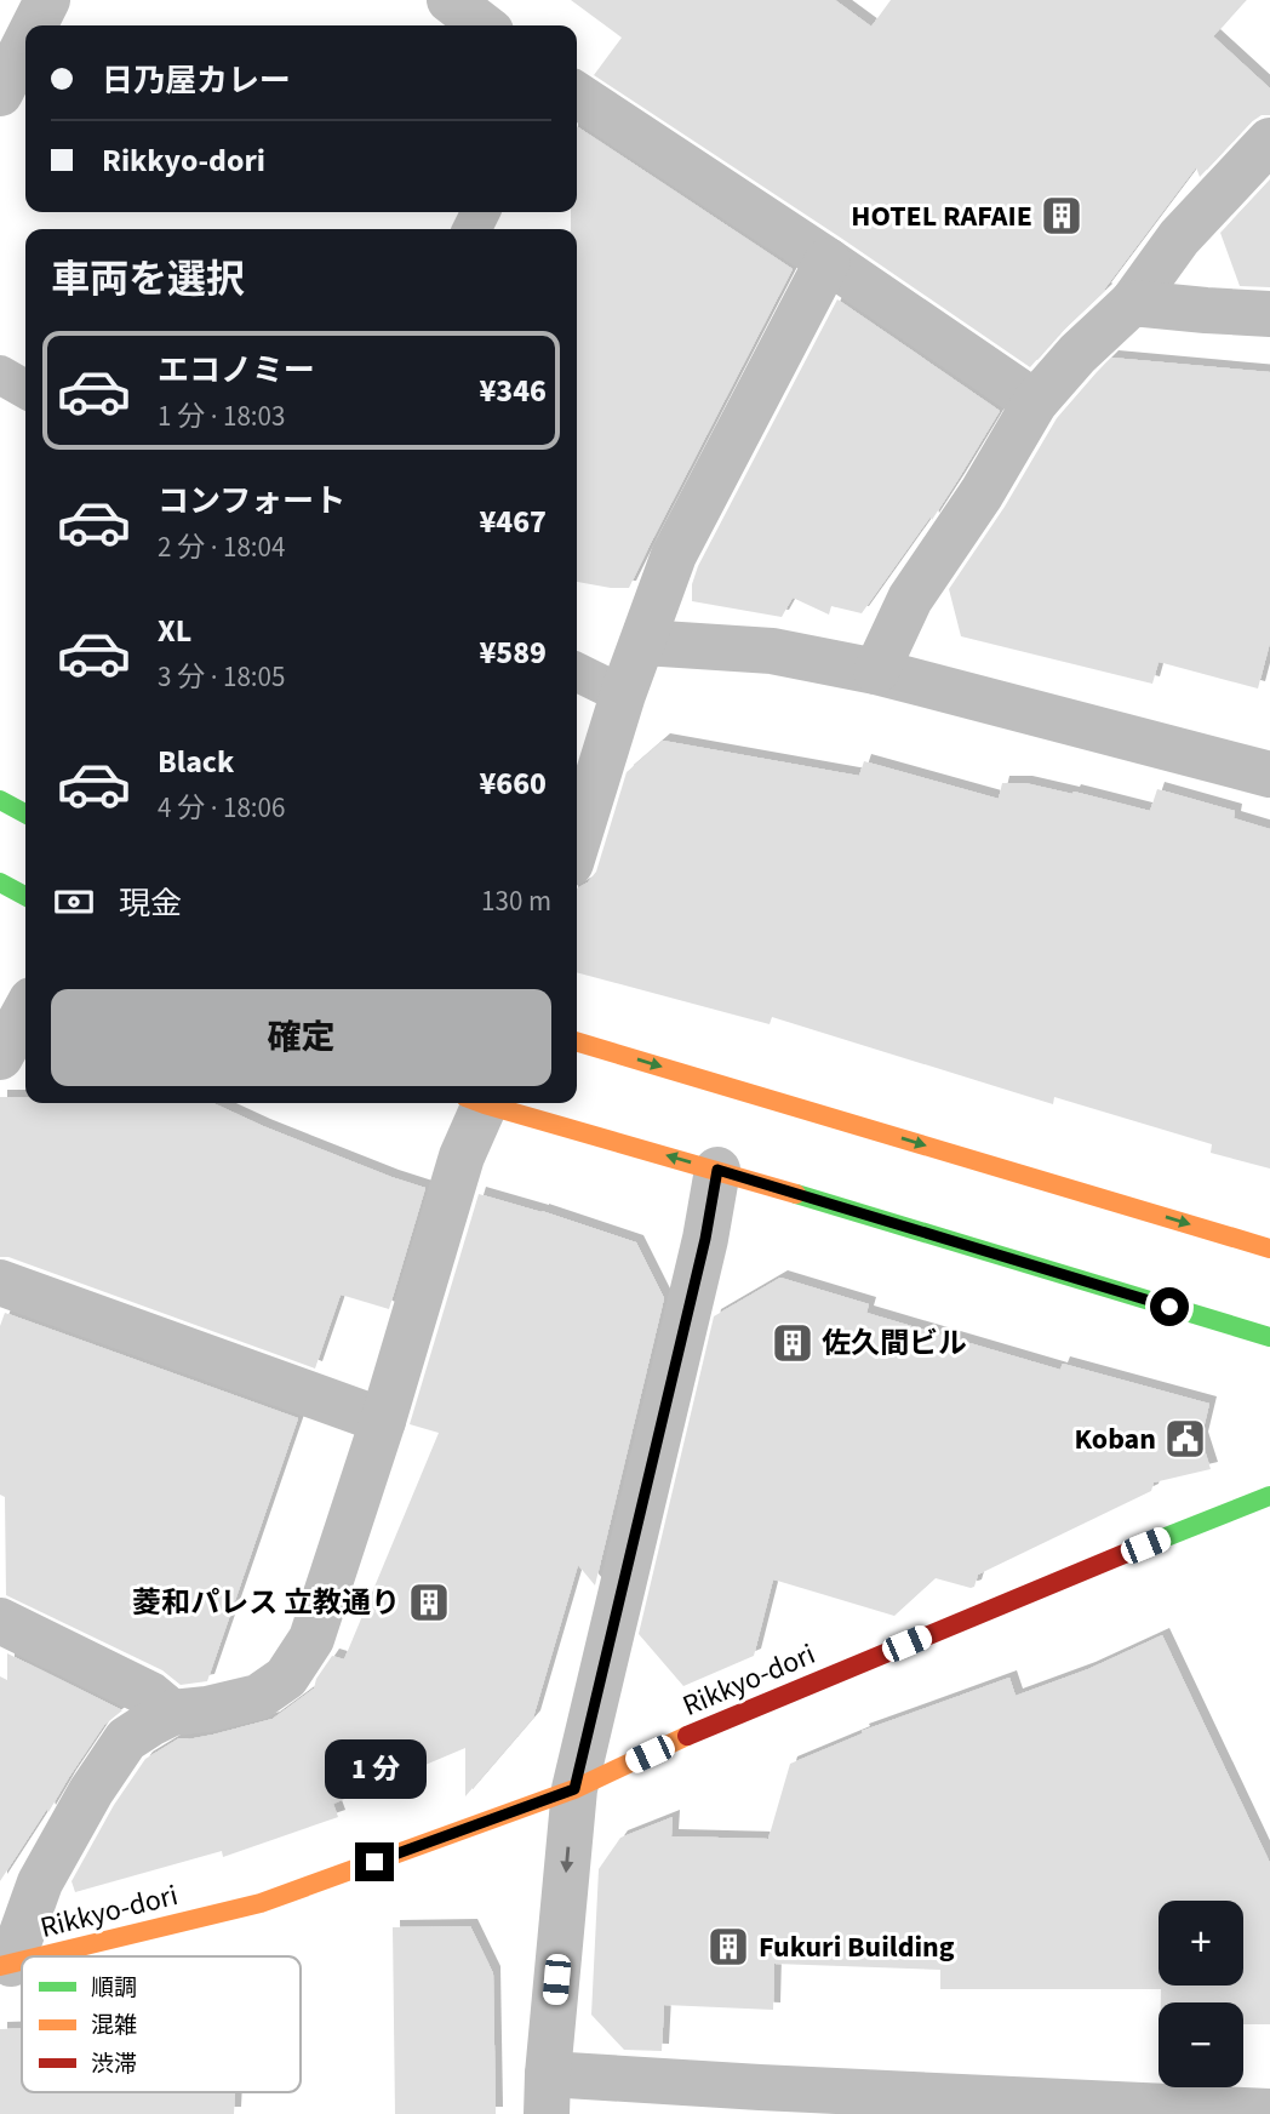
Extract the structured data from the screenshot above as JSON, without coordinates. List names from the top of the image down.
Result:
{
  "streets": {
    "street": ["Rikkyo-dori"]
  },
  "places": {
    "building": [
      "HOTEL RAFAIE",
      "佐久間ビル",
      "菱和パレス 立教通り",
      "Fukuri Building"
    ],
    "public building": ["Koban"]
  },
  "legend": ["順調", "混雑", "渋滞"],
  "page": {
    "banner": ["日乃屋カレー", "Rikkyo-dori"],
    "heading": "車両を選択",
    "list": [
      {
        "name": "エコノミー",
        "note": "1 分 · 18:03",
        "value": "¥346"
      },
      {
        "name": "コンフォート",
        "note": "2 分 · 18:04",
        "value": "¥467"
      },
      {
        "name": "XL",
        "note": "3 分 · 18:05",
        "value": "¥589"
      },
      {
        "name": "Black",
        "note": "4 分 · 18:06",
        "value": "¥660"
      }
    ],
    "pay": ["現金", "130 m"],
    "buttons": "確定",
    "bubble": "1 分",
    "map_buttons": ["+", "−"]
  }
}
